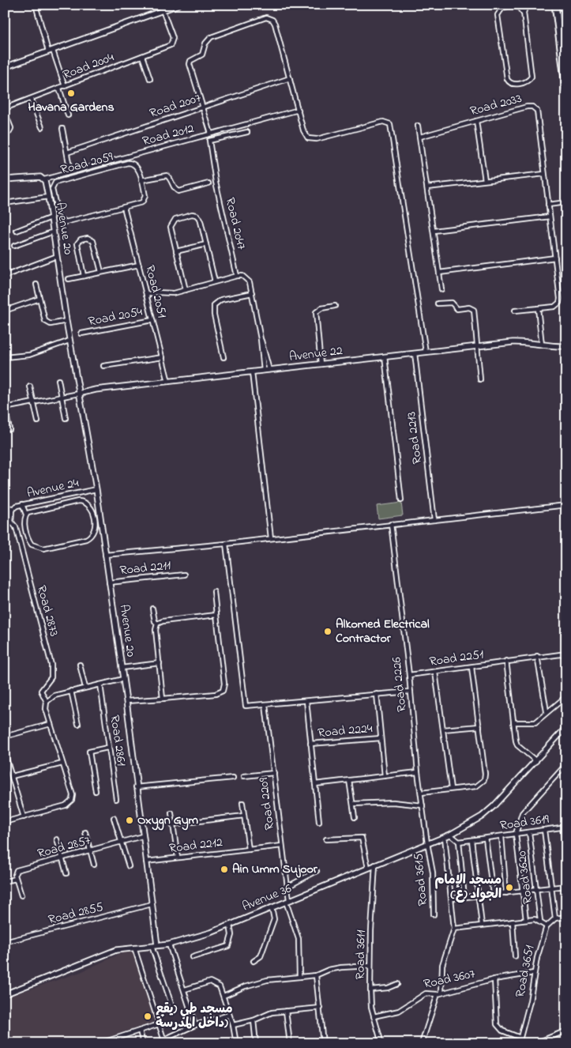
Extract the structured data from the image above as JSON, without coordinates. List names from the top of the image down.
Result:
{
  "streets": {
    "street": [
      "Road 2004",
      "Road 2033",
      "Road 2007",
      "Road 2012",
      "Road 2059",
      "Road 2047",
      "Avenue 20",
      "Road 2051",
      "Road 2054",
      "Avenue 22",
      "Road 2213",
      "Avenue 24",
      "Road 2211",
      "Road 2873",
      "Road 2251",
      "Road 2226",
      "Road 2224",
      "Road 2861",
      "Road 2209",
      "Road 3619",
      "Road 2212",
      "Road 2857",
      "Road 3620",
      "Road 3615",
      "Avenue 36",
      "Road 2855",
      "Road 3611",
      "Road 3651",
      "Road 3607"
    ]
  },
  "crossings": [
    ["Road 2012", "Avenue 20"],
    ["Road 2059", "Road 2051"],
    ["Avenue 20", "Avenue 22"],
    ["Avenue 20", "Avenue 24"],
    ["Avenue 20", "Road 2211"],
    ["Avenue 20", "Road 2212"],
    ["Avenue 20", "Road 2857"],
    ["Avenue 20", "Avenue 36"],
    ["Avenue 20", "Road 2855"],
    ["Road 2051", "Road 2054"],
    ["Road 2051", "Avenue 22"],
    ["Avenue 22", "Road 2213"],
    ["Avenue 24", "Road 2873"],
    ["Road 2251", "Road 2226"],
    ["Road 2226", "Road 3615"],
    ["Road 2226", "Avenue 36"],
    ["Road 2209", "Road 2212"],
    ["Road 2209", "Avenue 36"],
    ["Road 3619", "Road 3620"],
    ["Road 3615", "Avenue 36"],
    ["Avenue 36", "Road 3611"],
    ["Road 3611", "Road 3607"],
    ["Road 3651", "Road 3607"]
  ],
  "places": [
    "Havana Gardens",
    "Alkomed Electrical Contractor",
    "Oxygn Gym",
    "Ain Umm Sujoor",
    "مسجد الإمام الجواد (ع)",
    "مسجد طي (يقع داخل المدرسة)"
  ]
}
